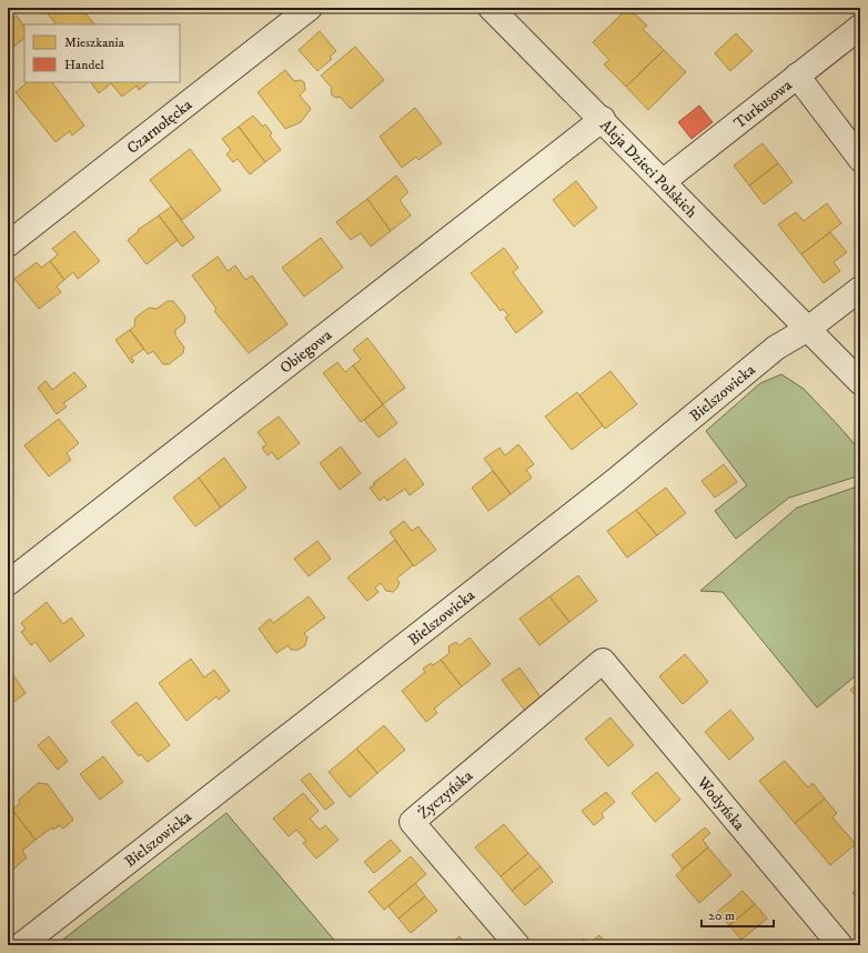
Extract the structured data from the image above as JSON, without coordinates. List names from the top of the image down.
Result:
{
  "streets": {
    "street": [
      "Turkusowa",
      "Czarnołęcka",
      "Aleja Dzieci Polskich",
      "Obiegowa",
      "Bielszowicka",
      "Życzyńska",
      "Wodyńska"
    ]
  },
  "crossings": [
    ["Turkusowa", "Aleja Dzieci Polskich"],
    ["Aleja Dzieci Polskich", "Obiegowa"],
    ["Aleja Dzieci Polskich", "Bielszowicka"],
    ["Życzyńska", "Wodyńska"]
  ],
  "legend": ["Mieszkania", "Handel"],
  "scale_bar": "20 m"
}
